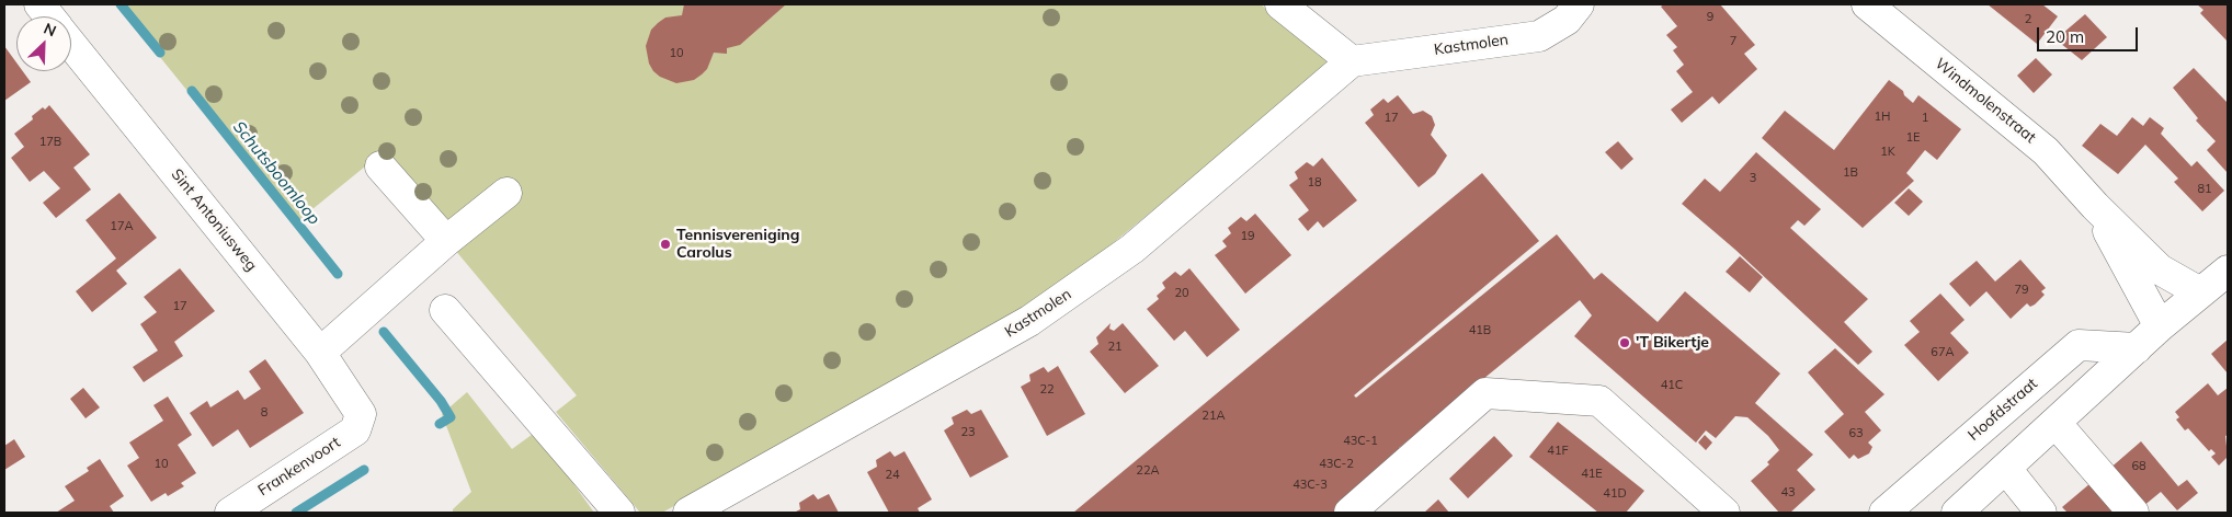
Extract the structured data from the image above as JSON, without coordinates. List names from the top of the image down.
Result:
{
  "streets": {
    "street": [
      "Kastmolen",
      "Windmolenstraat",
      "Sint Antoniusweg",
      "Hoofdstraat",
      "Frankenvoort"
    ]
  },
  "crossings": [
    ["Sint Antoniusweg", "Frankenvoort"]
  ],
  "water": ["Schutsboomloop"],
  "places": ["Tennisvereniging Carolus", "'T Bikertje"],
  "house_numbers": [
    "9",
    "2",
    "7",
    "10",
    "1H",
    "17",
    "1",
    "1E",
    "17B",
    "1K",
    "1B",
    "3",
    "18",
    "81",
    "17A",
    "19",
    "79",
    "20",
    "17",
    "41B",
    "21",
    "67A",
    "41C",
    "22",
    "8",
    "21A",
    "23",
    "63",
    "43C-1",
    "41F",
    "10",
    "43C-2",
    "68",
    "22A",
    "41E",
    "24",
    "43C-3",
    "43",
    "41D"
  ],
  "scale_bar": "20 m",
  "north": "top right"
}
